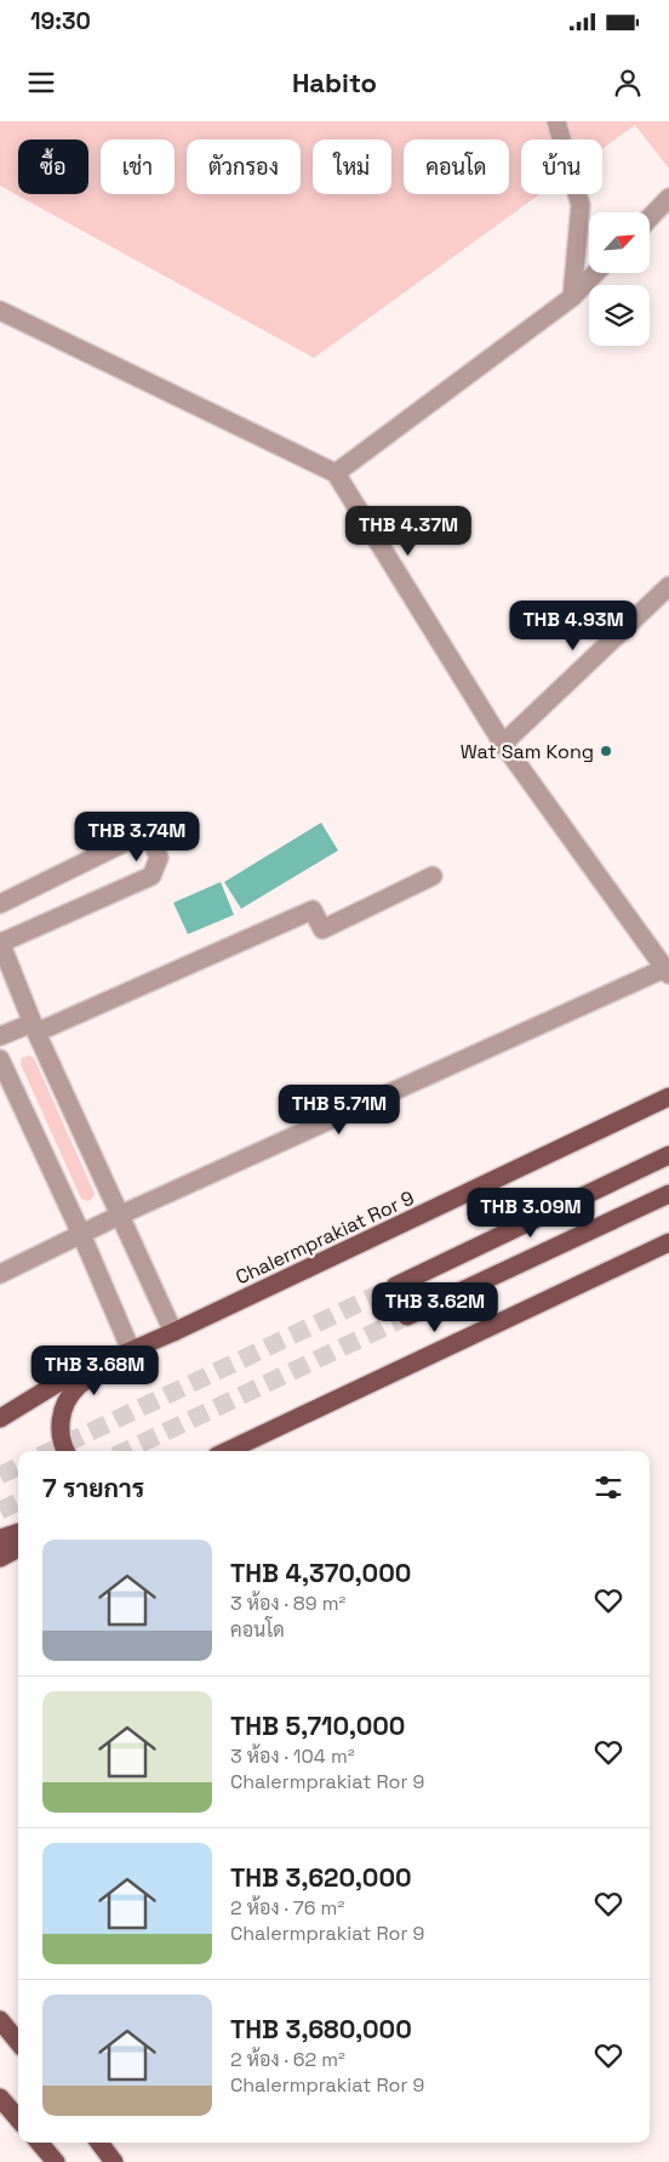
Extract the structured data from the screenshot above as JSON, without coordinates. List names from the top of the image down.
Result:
{
  "streets": {
    "main road": ["Chalermprakiat Ror 9"]
  },
  "places": ["Wat Sam Kong"],
  "north": "top right",
  "page": {
    "status": "19:30",
    "header": "Habito",
    "chip": [
      "ซื้อ",
      "เช่า",
      "ตัวกรอง",
      "ใหม่",
      "คอนโด",
      "บ้าน"
    ],
    "price": [
      "THB 4.37M",
      "THB 4.93M",
      "THB 3.74M",
      "THB 5.71M",
      "THB 3.09M",
      "THB 3.62M",
      "THB 3.68M"
    ],
    "heading": "7 รายการ",
    "list": [
      {
        "name": "THB 4,370,000",
        "note": "3 ห้อง · 89 m² · คอนโด"
      },
      {
        "name": "THB 5,710,000",
        "note": "3 ห้อง · 104 m² · Chalermprakiat Ror 9"
      },
      {
        "name": "THB 3,620,000",
        "note": "2 ห้อง · 76 m² · Chalermprakiat Ror 9"
      },
      {
        "name": "THB 3,680,000",
        "note": "2 ห้อง · 62 m² · Chalermprakiat Ror 9"
      }
    ]
  }
}
